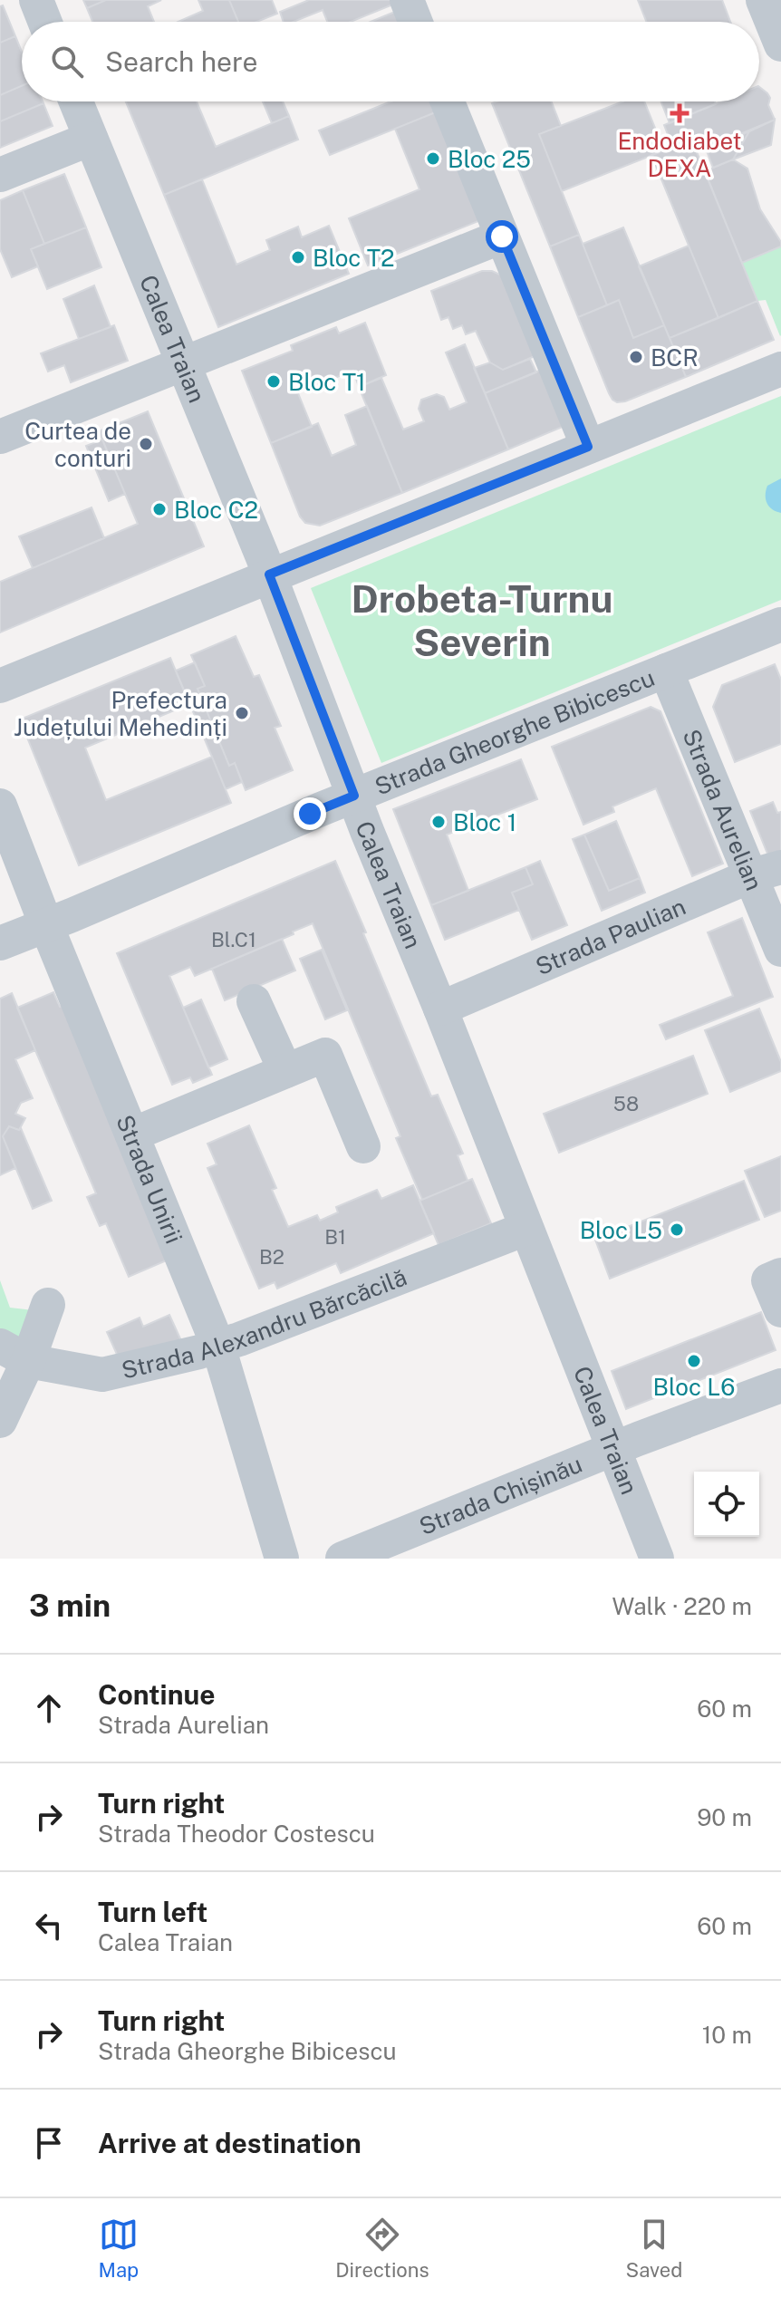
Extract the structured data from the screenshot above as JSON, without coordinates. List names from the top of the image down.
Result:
{
  "streets": {
    "street": [
      "Calea Traian",
      "Strada Gheorghe Bibicescu",
      "Strada Aurelian",
      "Strada Paulian",
      "Strada Unirii",
      "Strada Alexandru Bărcăcilă",
      "Strada Chișinău"
    ]
  },
  "crossings": [
    ["Calea Traian", "Strada Gheorghe Bibicescu"],
    ["Calea Traian", "Strada Paulian"],
    ["Calea Traian", "Strada Alexandru Bărcăcilă"],
    ["Calea Traian", "Strada Chișinău"],
    ["Strada Gheorghe Bibicescu", "Strada Aurelian"],
    ["Strada Gheorghe Bibicescu", "Strada Unirii"],
    ["Strada Aurelian", "Strada Paulian"],
    ["Strada Unirii", "Strada Alexandru Bărcăcilă"]
  ],
  "districts": ["Drobeta-Turnu Severin"],
  "places": {
    "health": ["Endodiabet DEXA"],
    "other": [
      "Bloc 25",
      "Bloc T2",
      "BCR",
      "Bloc T1",
      "Curtea de conturi",
      "Bloc C2",
      "Prefectura Județului Mehedinți",
      "Bloc 1",
      "Bloc L5",
      "Bloc L6"
    ]
  },
  "house_numbers": [
    "Bl.C1",
    "58",
    "B1",
    "B2"
  ],
  "page": {
    "search": "Search here",
    "heading": ["3 min", "Walk · 220 m"],
    "list": [
      ["Continue", "Strada Aurelian", "60 m"],
      ["Turn right", "Strada Theodor Costescu", "90 m"],
      ["Turn left", "Calea Traian", "60 m"],
      ["Turn right", "Strada Gheorghe Bibicescu", "10 m"],
      "Arrive at destination"
    ],
    "nav": ["Map", "Directions", "Saved"]
  }
}
